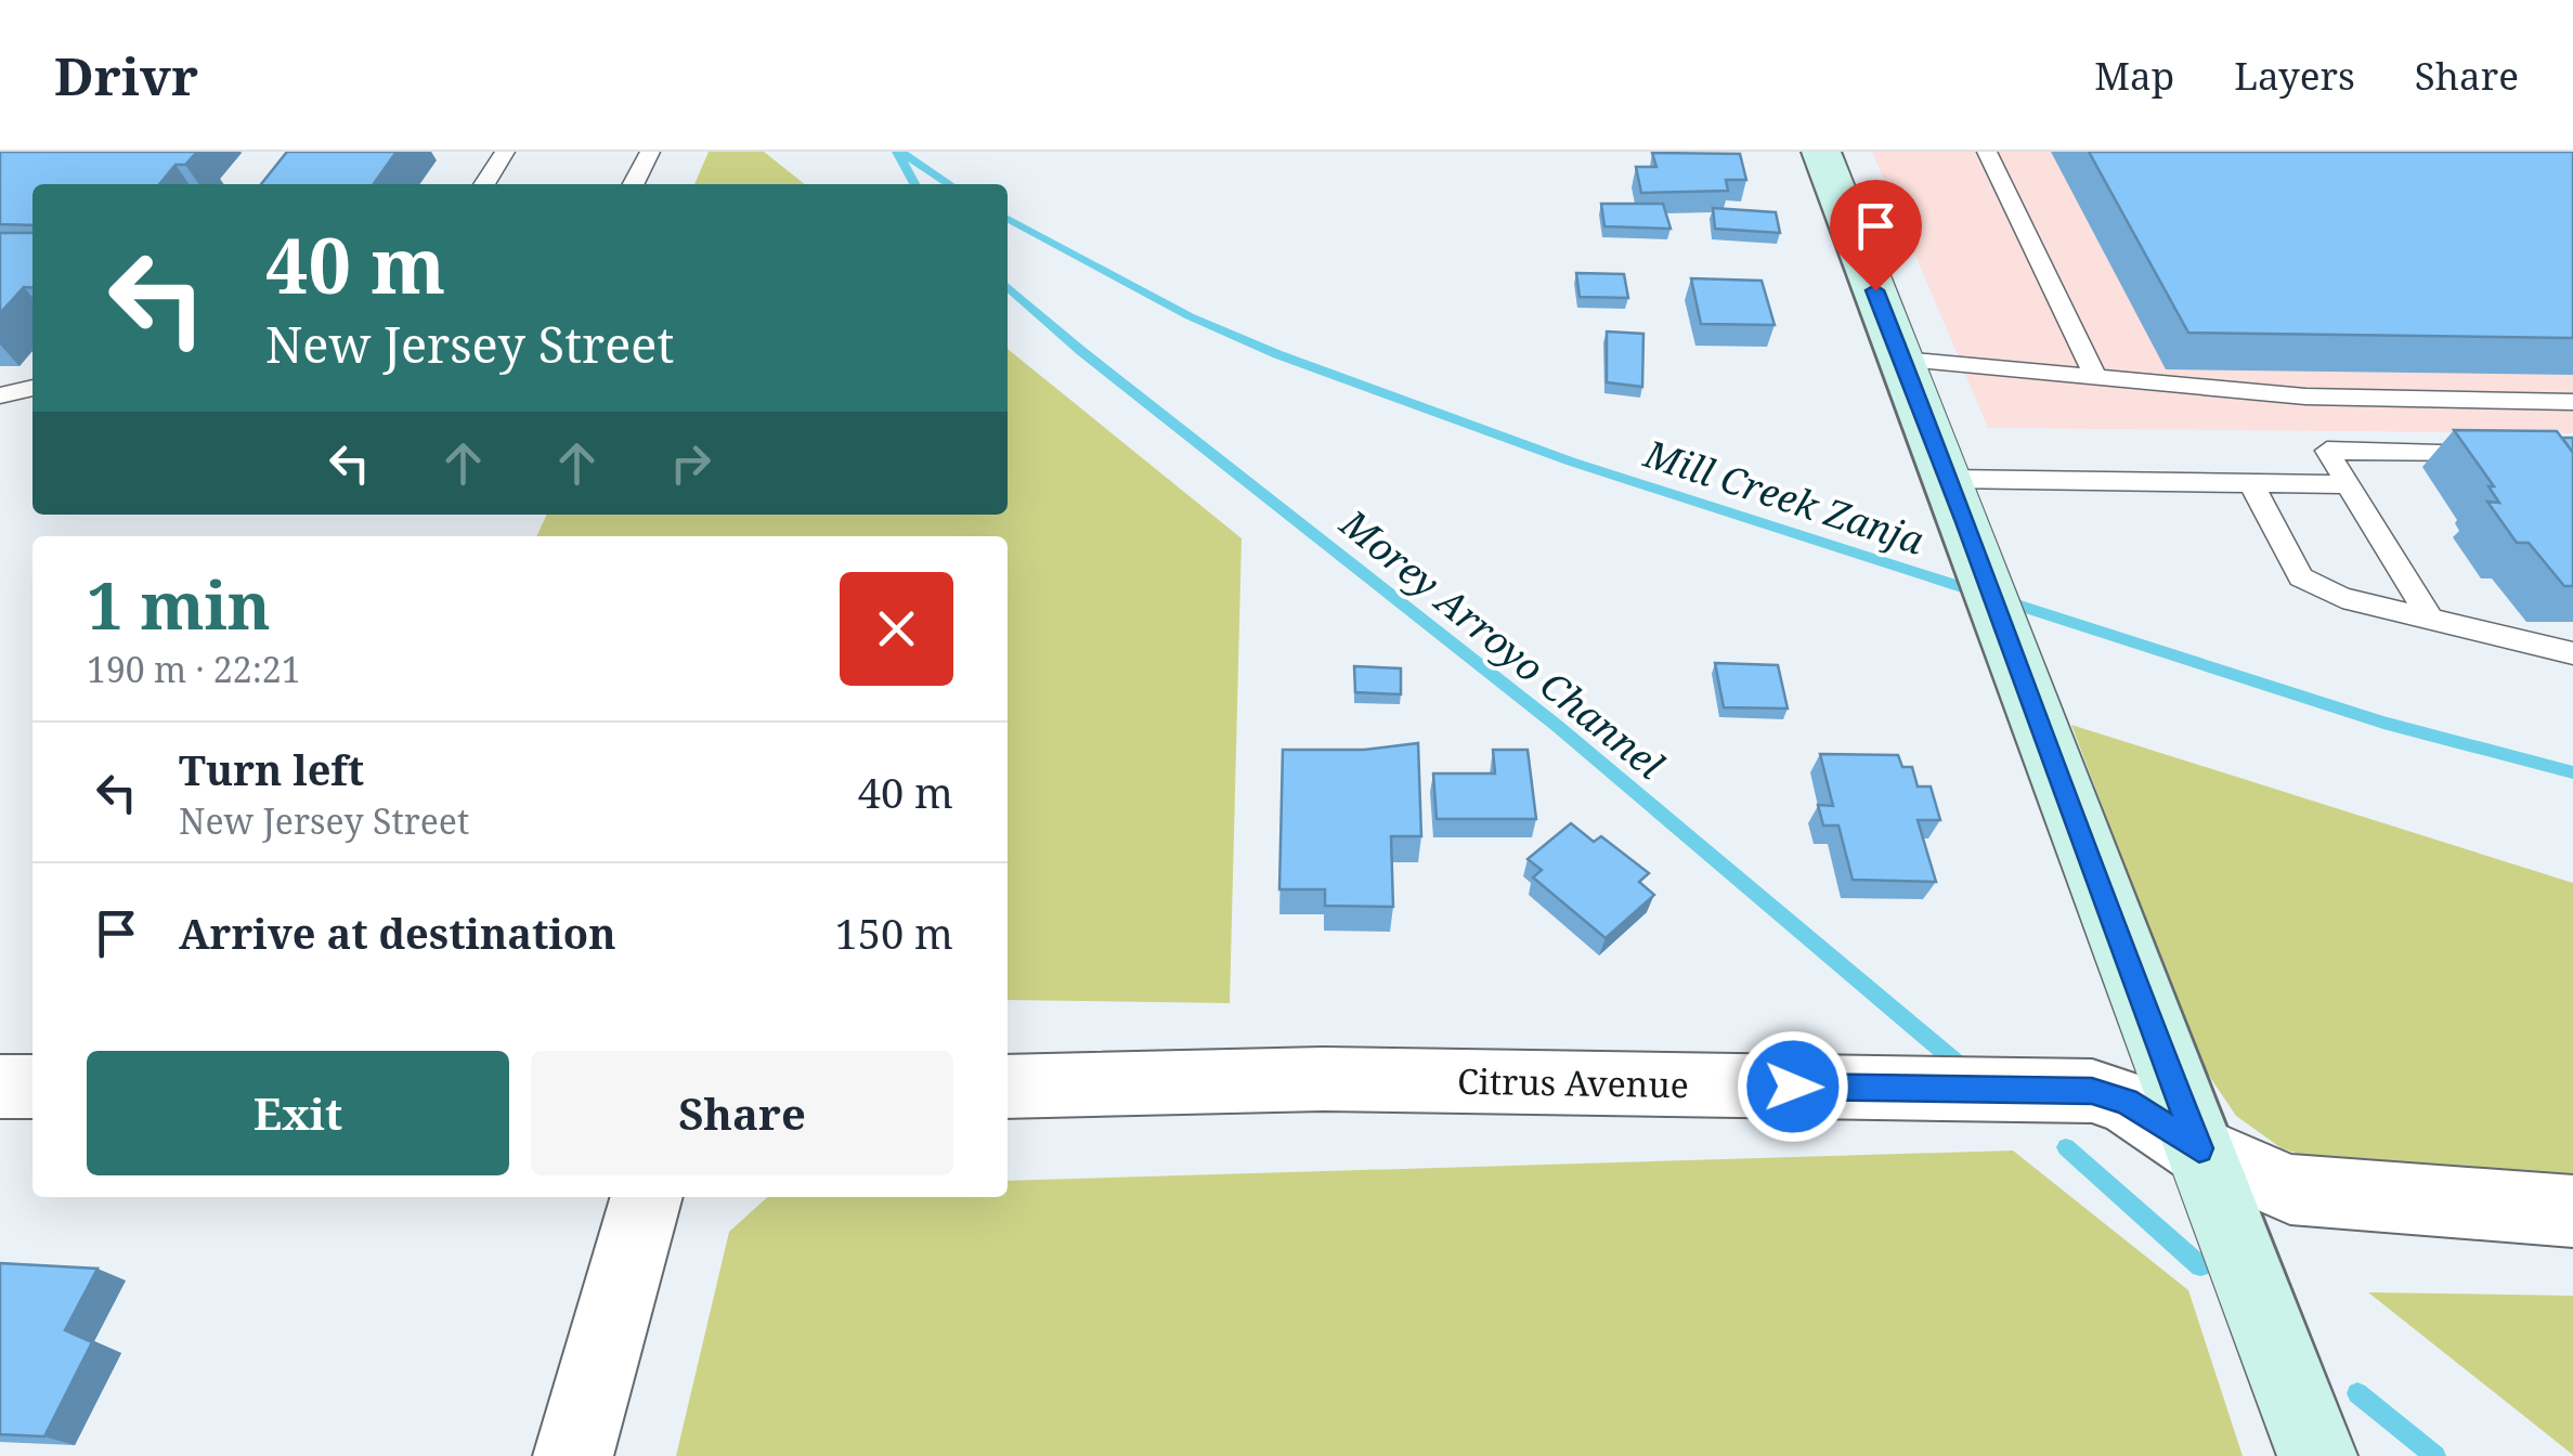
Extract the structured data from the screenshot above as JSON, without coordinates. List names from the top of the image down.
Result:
{
  "streets": {
    "street": ["Citrus Avenue"]
  },
  "water": ["Mill Creek Zanja", "Morey Arroyo Channel"],
  "page": {
    "header": "Drivr",
    "nav": ["Map", "Layers", "Share"],
    "turn": ["40 m", "New Jersey Street"],
    "heading": ["1 min", "190 m · 22:21"],
    "list": [
      {
        "name": "Turn left",
        "note": "New Jersey Street",
        "value": "40 m"
      },
      {
        "name": "Arrive at destination",
        "value": "150 m"
      }
    ],
    "buttons": ["Exit", "Share"]
  }
}
